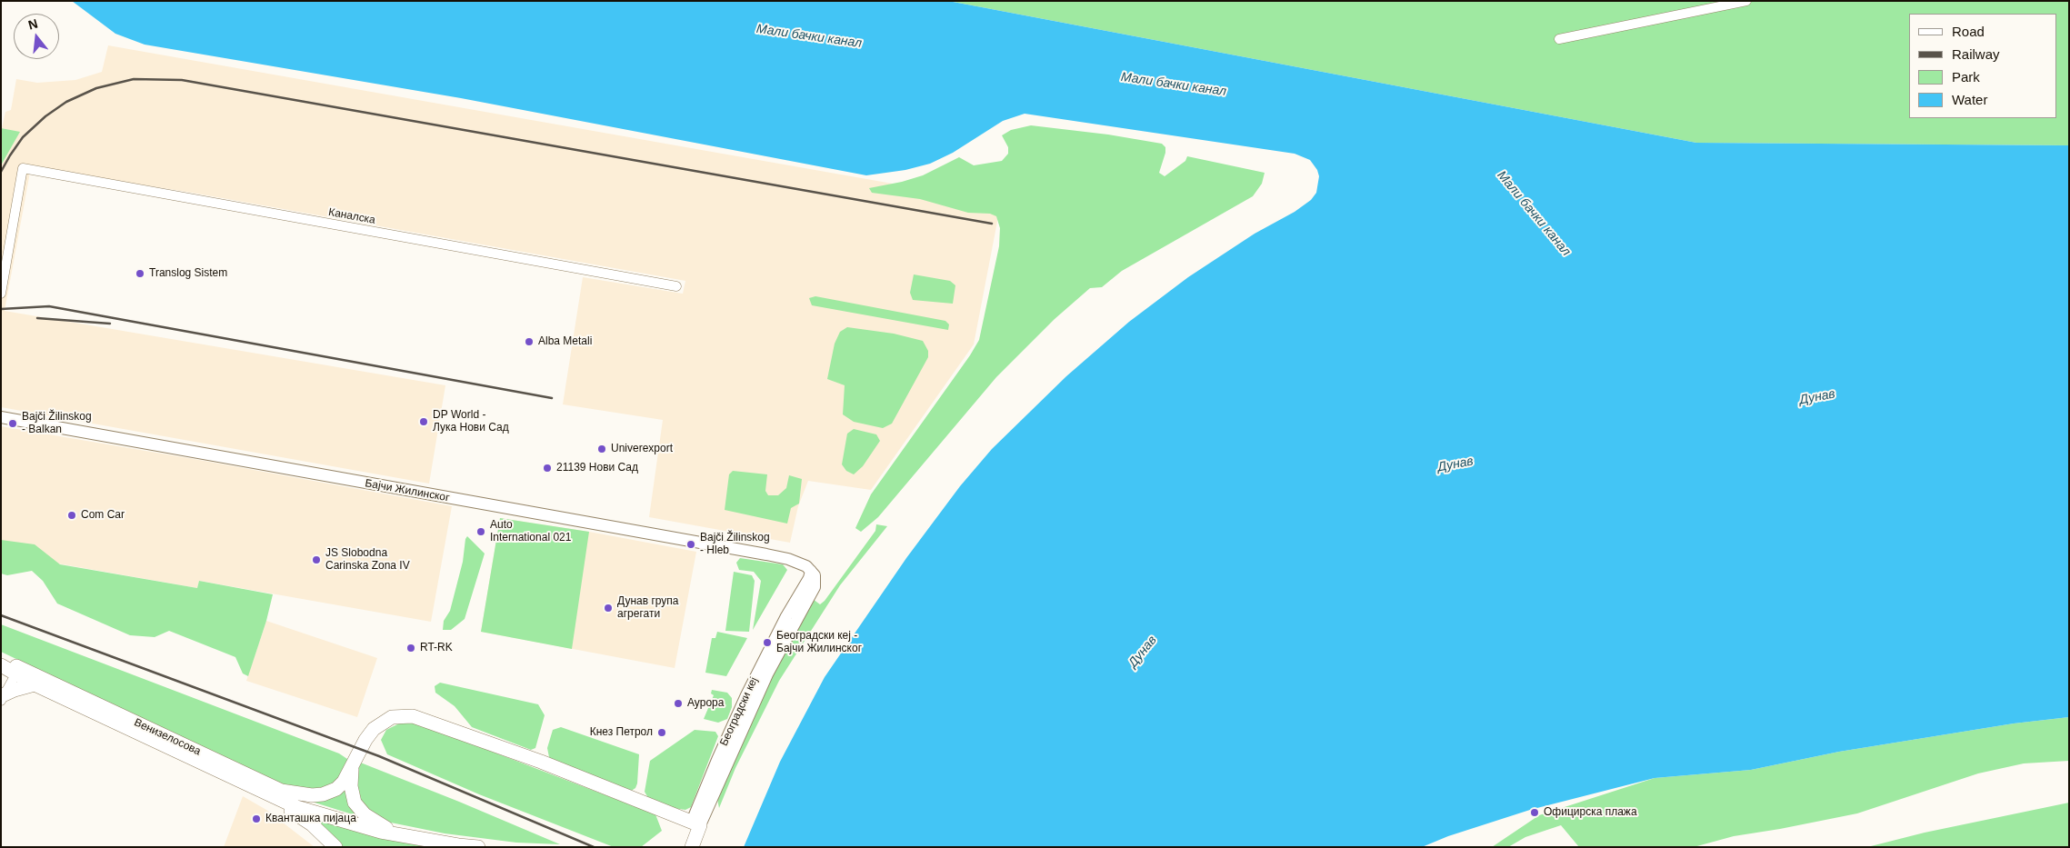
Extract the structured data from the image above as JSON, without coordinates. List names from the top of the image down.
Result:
{
  "streets": {
    "main road": ["Београдски кеј", "Венизелосова"],
    "street": ["Каналска", "Бајчи Жилинског"]
  },
  "crossings": [
    ["Бајчи Жилинског", "Београдски кеј"]
  ],
  "water": ["Мали бачки канал", "Дунав"],
  "places": [
    "Translog Sistem",
    "Alba Metali",
    "DP World - Лука Нови Сад",
    "Bajči Žilinskog - Balkan",
    "Univerexport",
    "21139 Нови Сад",
    "Com Car",
    "Auto International 021",
    "Bajči Žilinskog - Hleb",
    "JS Slobodna Carinska Zona IV",
    "Дунав група агрегати",
    "Београдски кеј - Бајчи Жилинског",
    "RT-RK",
    "Аурора",
    "Кнез Петрол",
    "Официрска плажа",
    "Кванташка пијаца"
  ],
  "legend": [
    "Road",
    "Railway",
    "Park",
    "Water"
  ],
  "north": "top"
}
